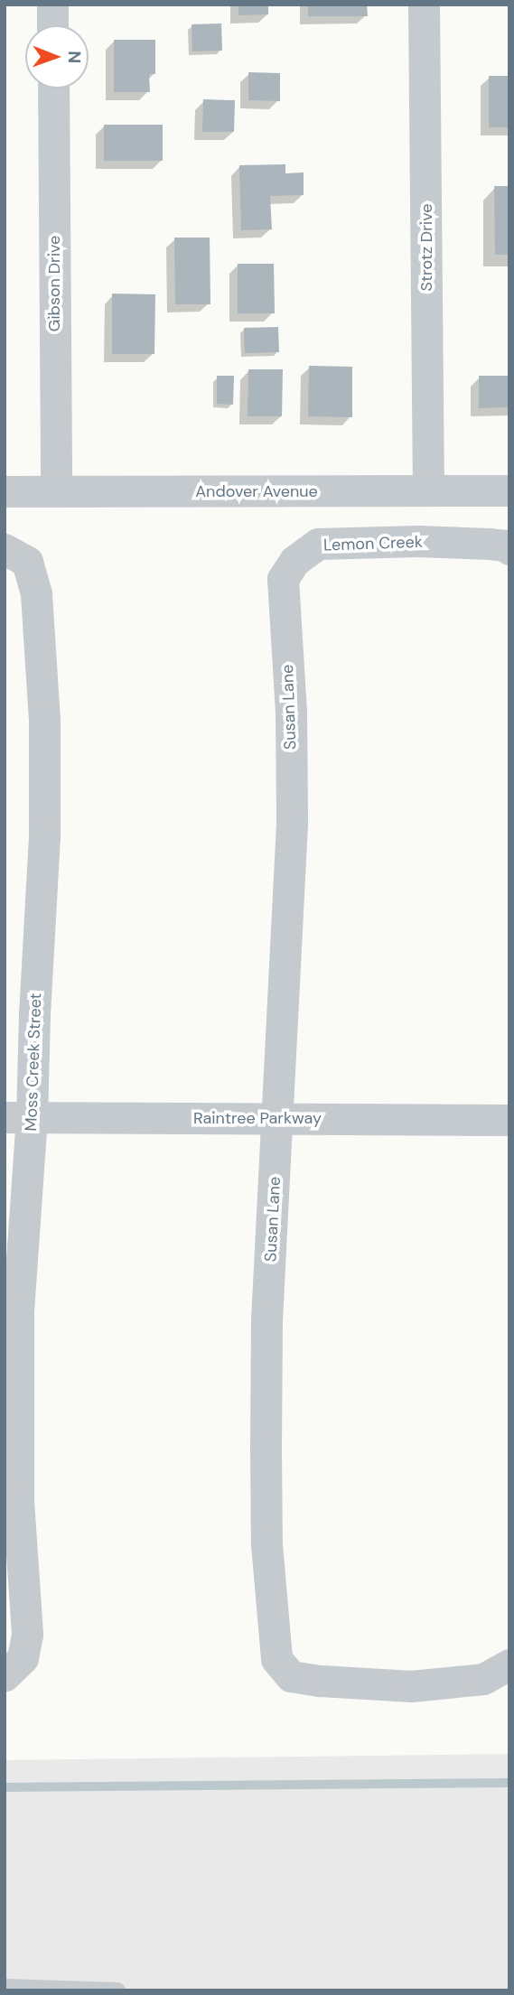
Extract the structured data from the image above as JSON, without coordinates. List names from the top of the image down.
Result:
{
  "streets": {
    "street": [
      "Strotz Drive",
      "Gibson Drive",
      "Andover Avenue",
      "Lemon Creek",
      "Susan Lane",
      "Moss Creek Street",
      "Raintree Parkway"
    ]
  },
  "crossings": [
    ["Strotz Drive", "Andover Avenue"],
    ["Gibson Drive", "Andover Avenue"],
    ["Lemon Creek", "Susan Lane"],
    ["Susan Lane", "Raintree Parkway"],
    ["Moss Creek Street", "Raintree Parkway"]
  ],
  "north": "right"
}
